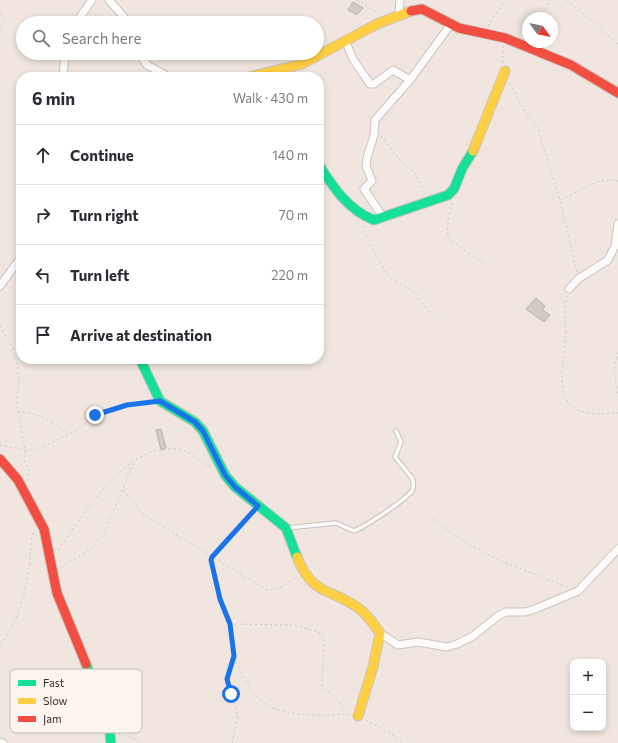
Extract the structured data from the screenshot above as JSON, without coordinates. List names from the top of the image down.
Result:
{
  "legend": ["Fast", "Slow", "Jam"],
  "north": "bottom right",
  "page": {
    "search": "Search here",
    "heading": ["6 min", "Walk · 430 m"],
    "list": [
      ["Continue", "140 m"],
      ["Turn right", "70 m"],
      ["Turn left", "220 m"],
      "Arrive at destination"
    ],
    "map_buttons": ["+", "−"]
  }
}
